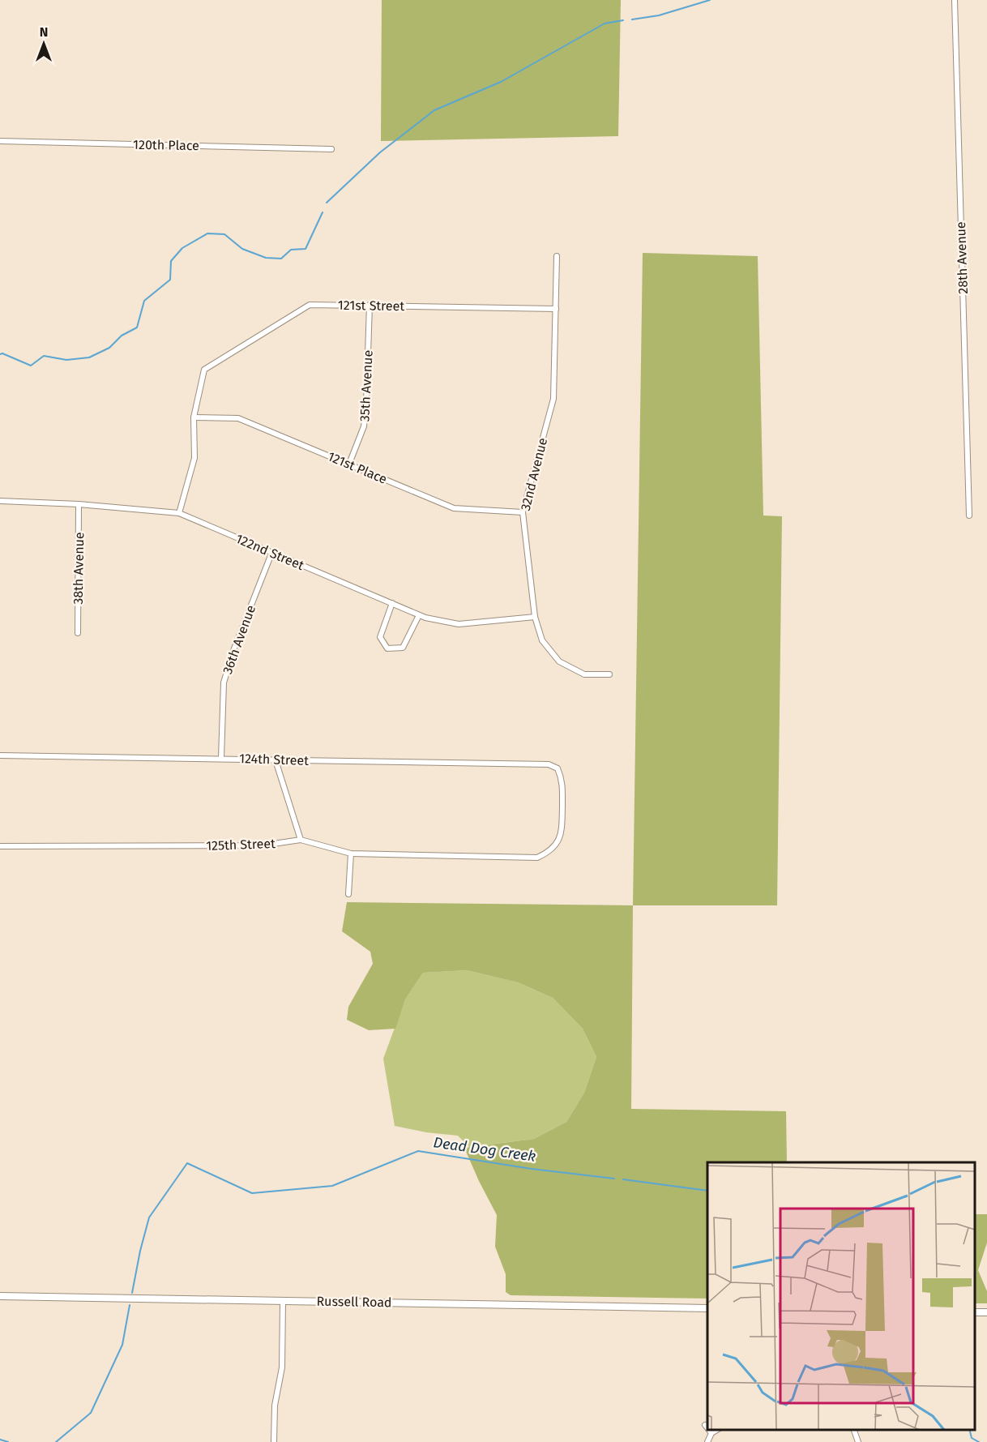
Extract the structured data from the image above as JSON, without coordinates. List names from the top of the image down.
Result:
{
  "streets": {
    "street": [
      "120th Place",
      "28th Avenue",
      "121st Street",
      "35th Avenue",
      "121st Place",
      "32nd Avenue",
      "122nd Street",
      "38th Avenue",
      "36th Avenue",
      "124th Street",
      "125th Street",
      "Russell Road"
    ]
  },
  "crossings": [
    ["121st Street", "35th Avenue"],
    ["121st Street", "121st Place"],
    ["121st Street", "32nd Avenue"],
    ["35th Avenue", "121st Place"],
    ["121st Place", "32nd Avenue"],
    ["32nd Avenue", "122nd Street"],
    ["122nd Street", "38th Avenue"],
    ["122nd Street", "36th Avenue"],
    ["36th Avenue", "124th Street"],
    ["124th Street", "125th Street"]
  ],
  "water": ["Dead Dog Creek"],
  "north": "top"
}
